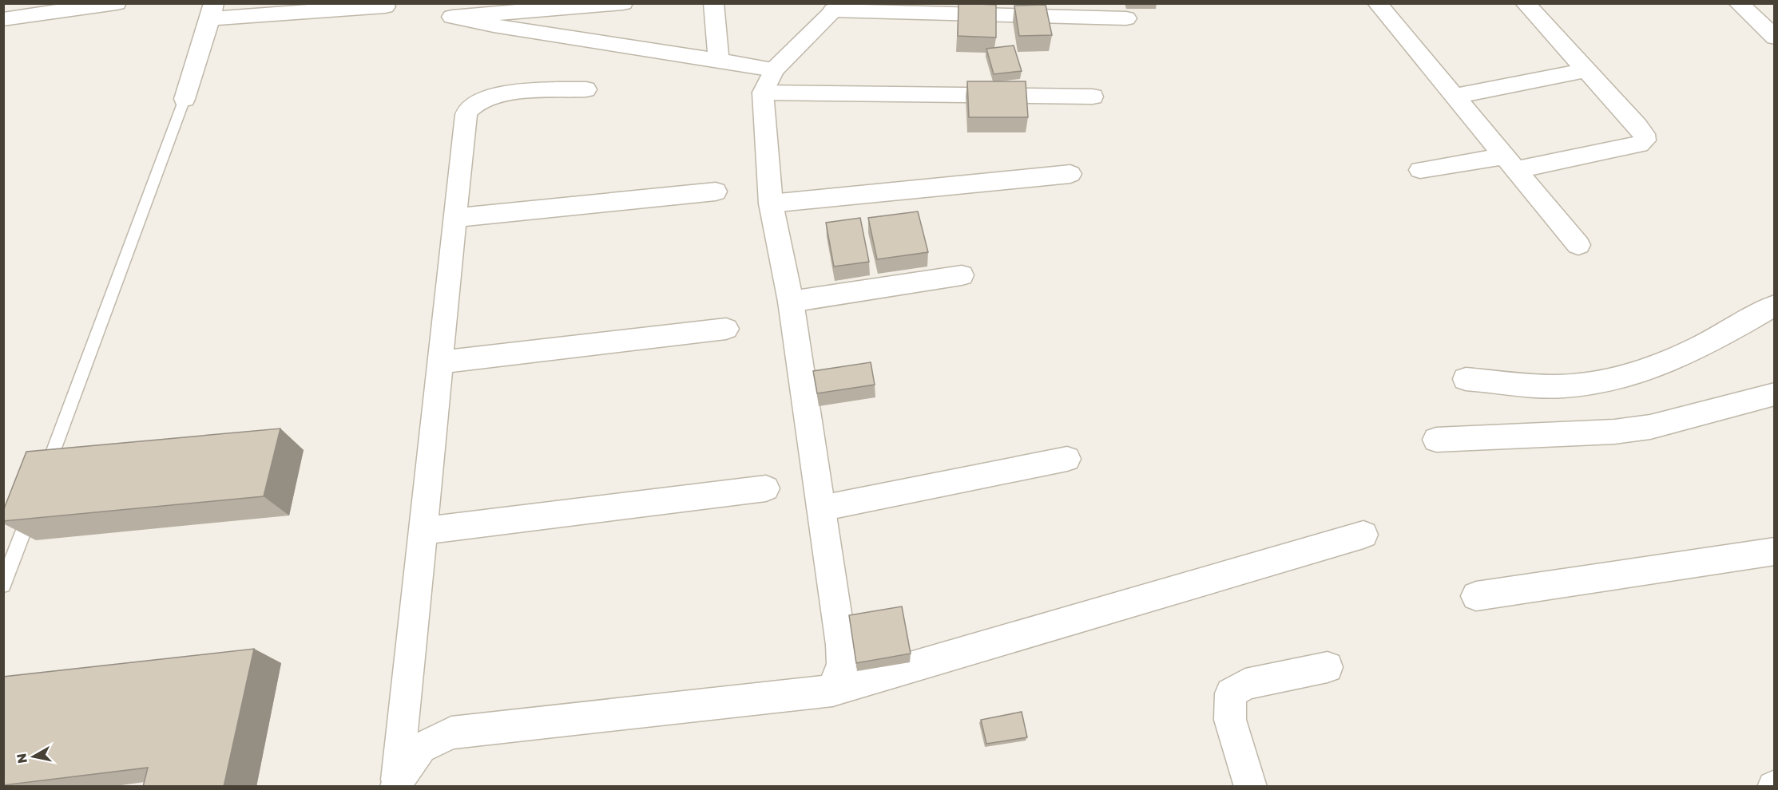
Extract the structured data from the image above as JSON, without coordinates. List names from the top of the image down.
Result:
{
  "north": "left"
}
